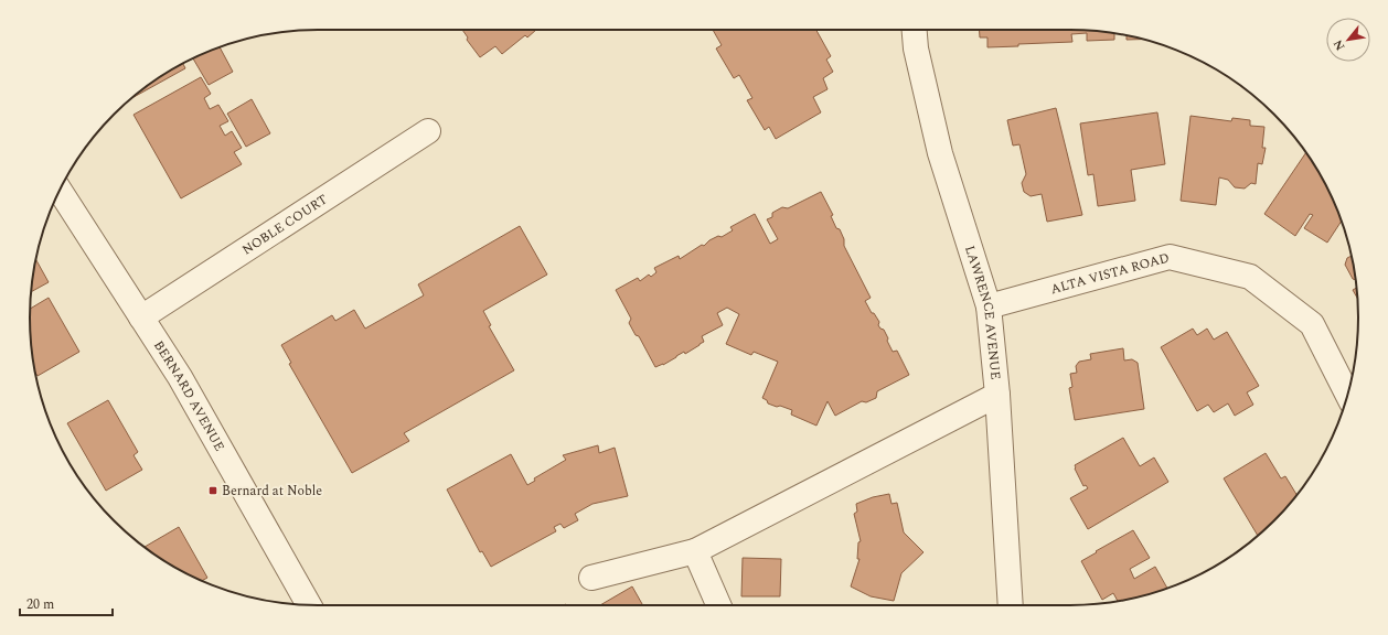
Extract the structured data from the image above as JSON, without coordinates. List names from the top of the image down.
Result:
{
  "streets": {
    "street": [
      "NOBLE COURT",
      "ALTA VISTA ROAD",
      "LAWRENCE AVENUE",
      "BERNARD AVENUE"
    ]
  },
  "crossings": [
    ["NOBLE COURT", "BERNARD AVENUE"],
    ["ALTA VISTA ROAD", "LAWRENCE AVENUE"]
  ],
  "places": {
    "transit": ["Bernard at Noble"]
  },
  "scale_bar": "20 m",
  "north": "bottom left"
}
